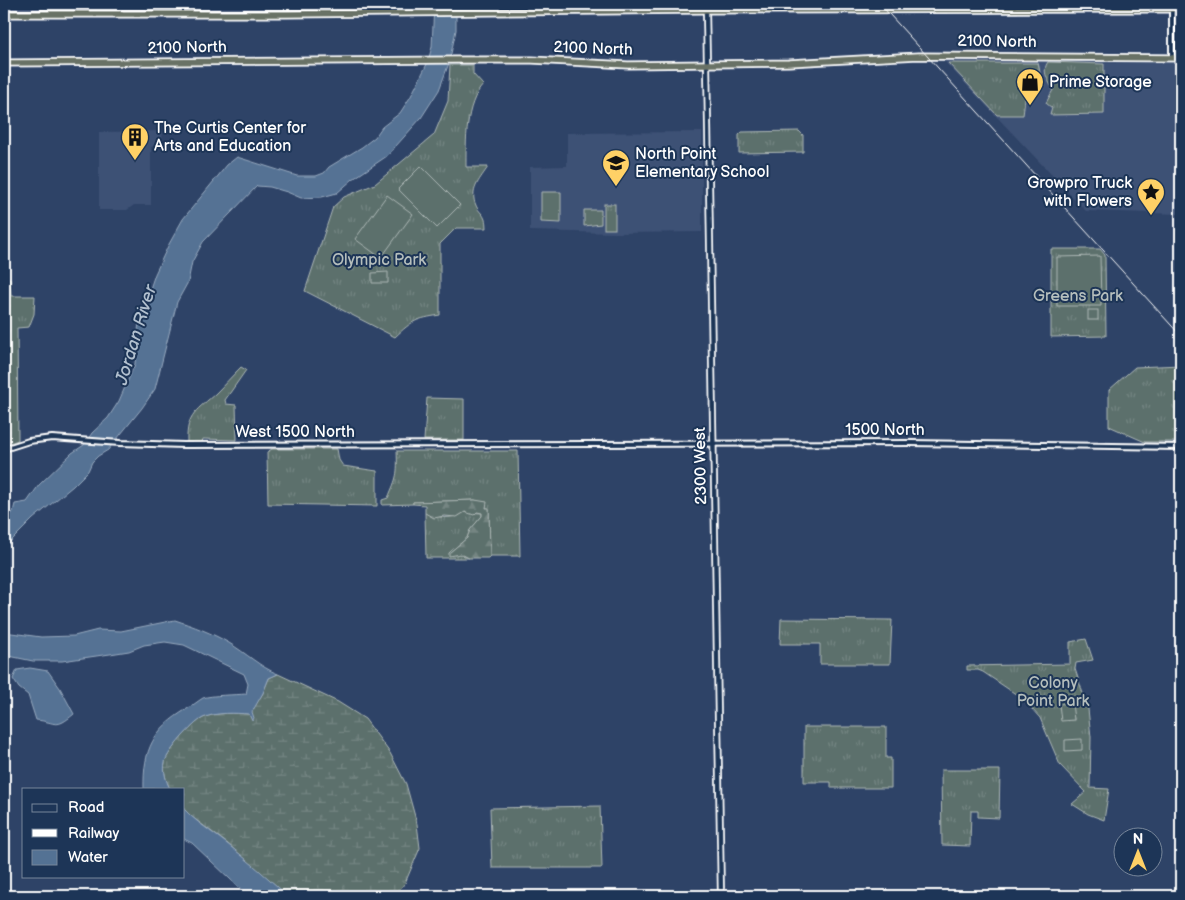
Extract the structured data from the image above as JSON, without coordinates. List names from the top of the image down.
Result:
{
  "streets": {
    "highway": ["2100 North"],
    "main road": ["2300 West"],
    "street": ["1500 North", "West 1500 North"]
  },
  "crossings": [
    ["2100 North", "2300 West"],
    ["1500 North", "West 1500 North"],
    ["1500 North", "2300 West"]
  ],
  "water": ["Jordan River"],
  "parks": ["Olympic Park", "Greens Park", "Colony Point Park"],
  "places": {
    "shop": ["Prime Storage"],
    "building": ["The Curtis Center for Arts and Education"],
    "school or university": ["North Point Elementary School"],
    "place": ["Growpro Truck with Flowers"]
  },
  "legend": ["Road", "Railway", "Water"],
  "north": "top"
}
